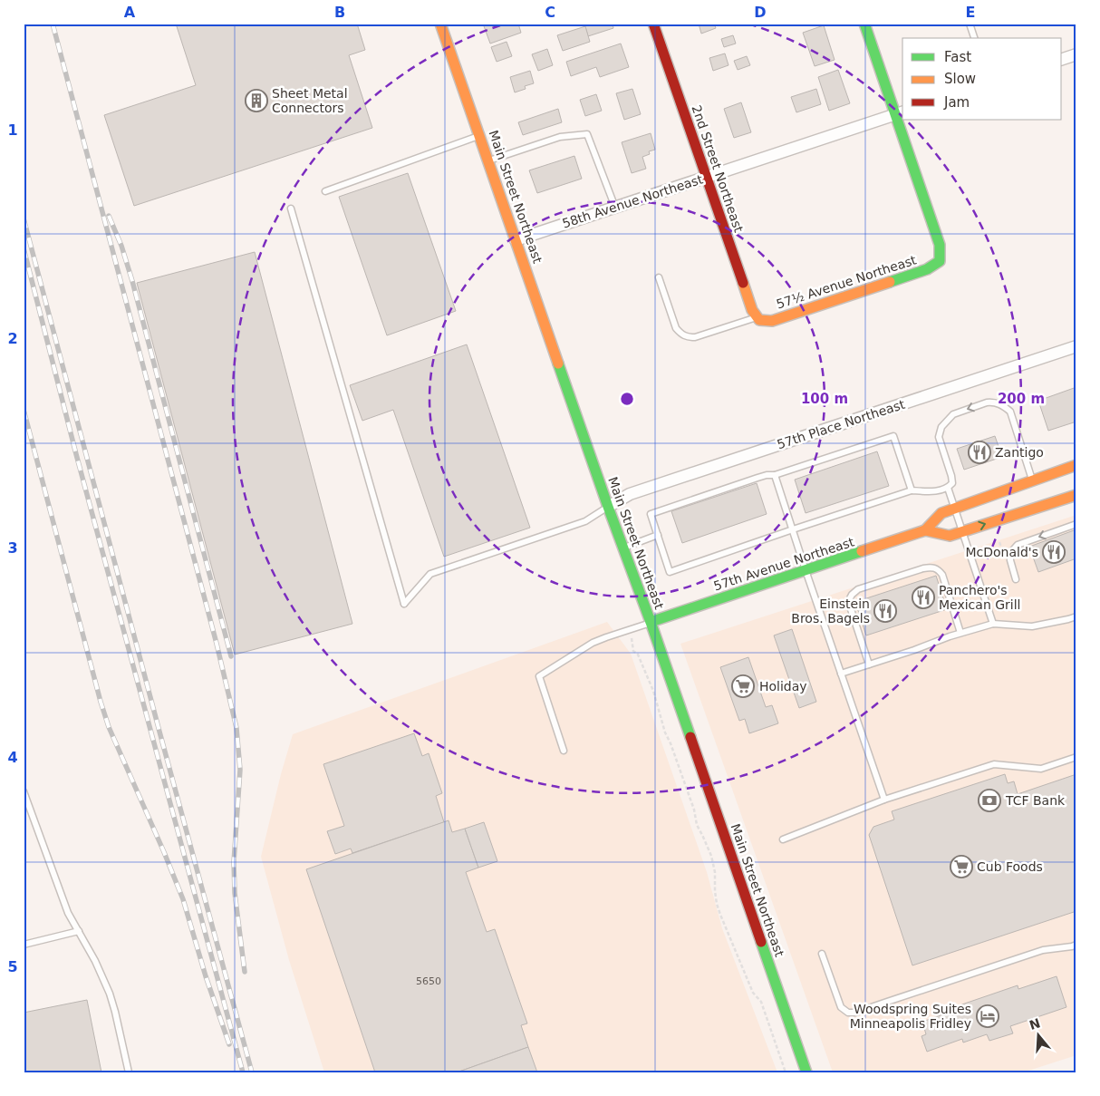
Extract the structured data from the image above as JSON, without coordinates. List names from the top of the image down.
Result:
{
  "streets": {
    "street": [
      "2nd Street Northeast",
      "Main Street Northeast",
      "58th Avenue Northeast",
      "57½ Avenue Northeast",
      "57th Place Northeast",
      "57th Avenue Northeast"
    ]
  },
  "crossings": [
    ["2nd Street Northeast", "58th Avenue Northeast"],
    ["2nd Street Northeast", "57½ Avenue Northeast"],
    ["Main Street Northeast", "58th Avenue Northeast"],
    ["Main Street Northeast", "57th Place Northeast"],
    ["Main Street Northeast", "57th Avenue Northeast"],
    ["58th Avenue Northeast", "57½ Avenue Northeast"]
  ],
  "places": {
    "building": ["Sheet Metal Connectors"],
    "restaurant": [
      "Zantigo",
      "McDonald's",
      "Panchero's Mexican Grill",
      "Einstein Bros. Bagels"
    ],
    "supermarket": ["Holiday", "Cub Foods"],
    "bank": ["TCF Bank"],
    "hotel": ["Woodspring Suites Minneapolis Fridley"]
  },
  "house_numbers": ["5650"],
  "legend": ["Fast", "Slow", "Jam"],
  "north": "top",
  "grid": {
    "columns": [
      "A",
      "B",
      "C",
      "D",
      "E"
    ],
    "rows": [
      "1",
      "2",
      "3",
      "4",
      "5"
    ]
  },
  "rings": ["100 m", "200 m"]
}
